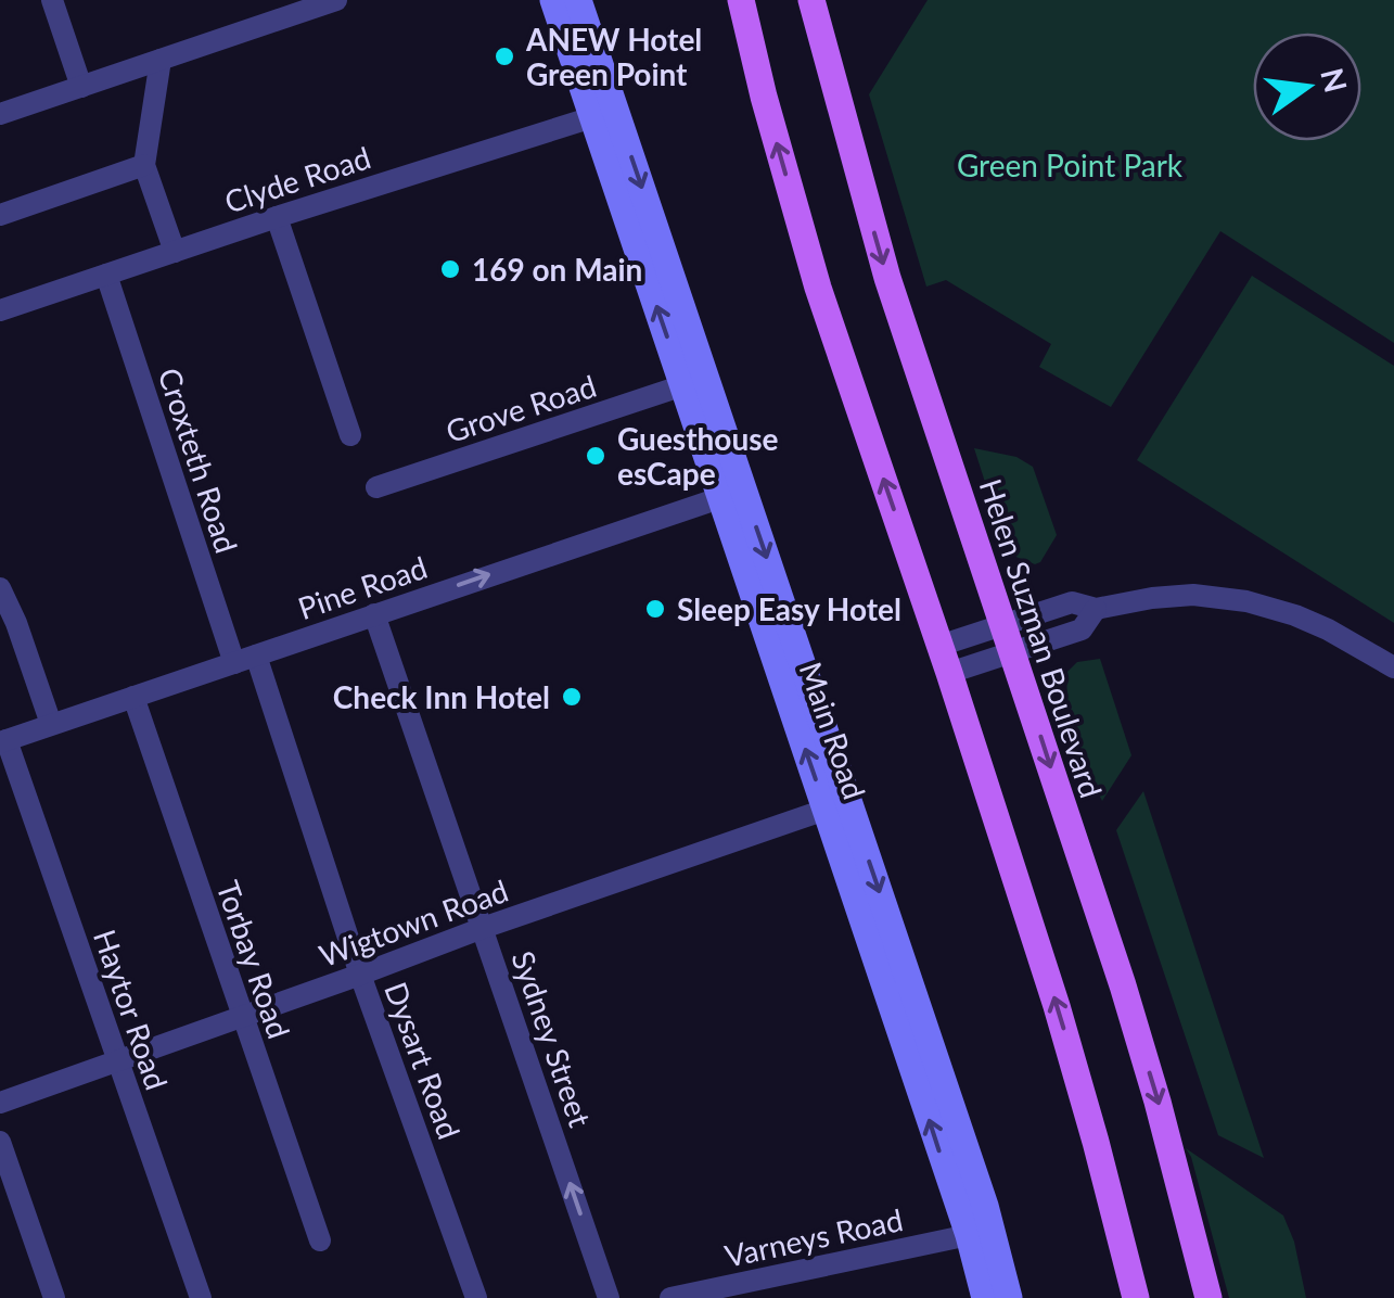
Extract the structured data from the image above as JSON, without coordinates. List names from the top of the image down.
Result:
{
  "streets": {
    "main road": ["Helen Suzman Boulevard", "Main Road"],
    "street": [
      "Clyde Road",
      "Grove Road",
      "Croxteth Road",
      "Pine Road",
      "Wigtown Road",
      "Torbay Road",
      "Haytor Road",
      "Sydney Street",
      "Dysart Road",
      "Varneys Road"
    ]
  },
  "crossings": [
    ["Clyde Road", "Croxteth Road"],
    ["Clyde Road", "Main Road"],
    ["Grove Road", "Main Road"],
    ["Croxteth Road", "Pine Road"],
    ["Croxteth Road", "Dysart Road"],
    ["Pine Road", "Main Road"],
    ["Pine Road", "Torbay Road"],
    ["Pine Road", "Haytor Road"],
    ["Pine Road", "Sydney Street"],
    ["Pine Road", "Dysart Road"],
    ["Main Road", "Wigtown Road"],
    ["Main Road", "Varneys Road"],
    ["Wigtown Road", "Torbay Road"],
    ["Wigtown Road", "Haytor Road"],
    ["Wigtown Road", "Sydney Street"],
    ["Wigtown Road", "Dysart Road"]
  ],
  "one_way": ["Pine Road", "Sydney Street"],
  "parks": ["Green Point Park"],
  "places": [
    "ANEW Hotel Green Point",
    "169 on Main",
    "Guesthouse esCape",
    "Sleep Easy Hotel",
    "Check Inn Hotel"
  ],
  "north": "right"
}
